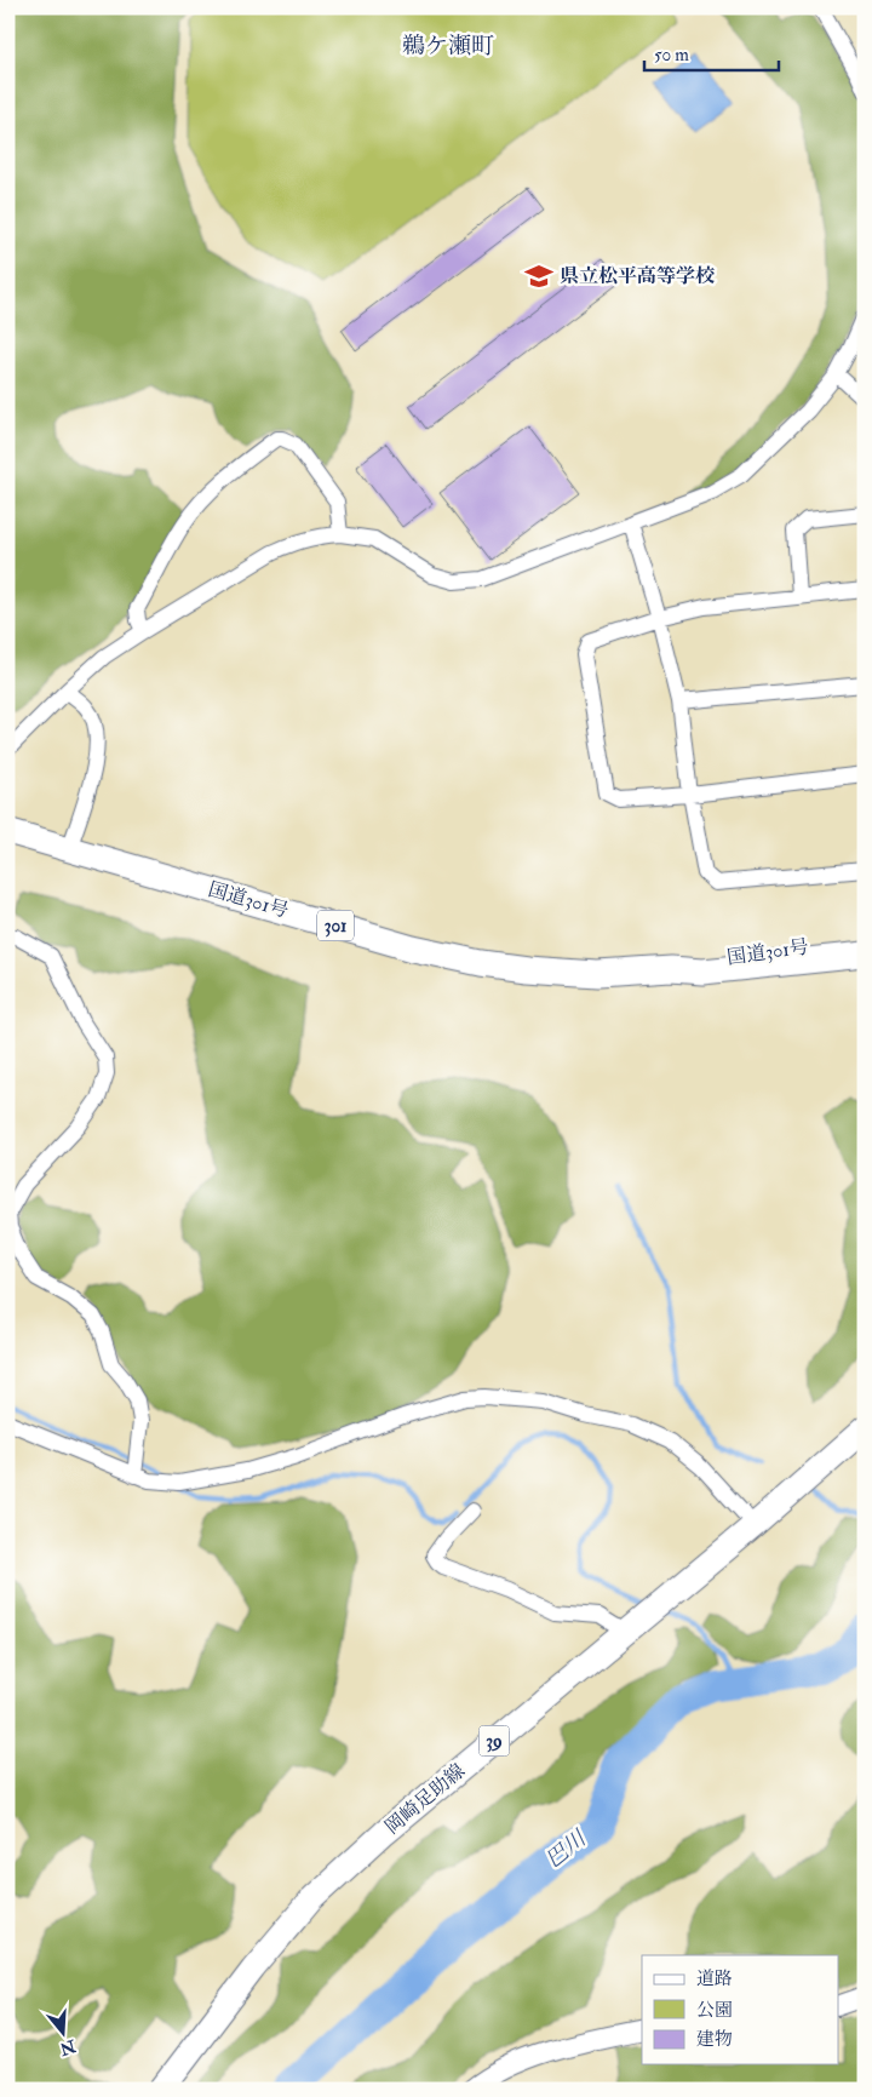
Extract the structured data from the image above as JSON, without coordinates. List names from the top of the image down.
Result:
{
  "streets": {
    "highway": ["国道301号", "301"],
    "main road": ["39", "岡崎足助線"]
  },
  "districts": ["鵜ケ瀬町"],
  "water": ["巴川"],
  "places": {
    "school or university": ["県立松平高等学校"]
  },
  "legend": ["道路", "公園", "建物"],
  "scale_bar": "50 m",
  "north": "bottom"
}
